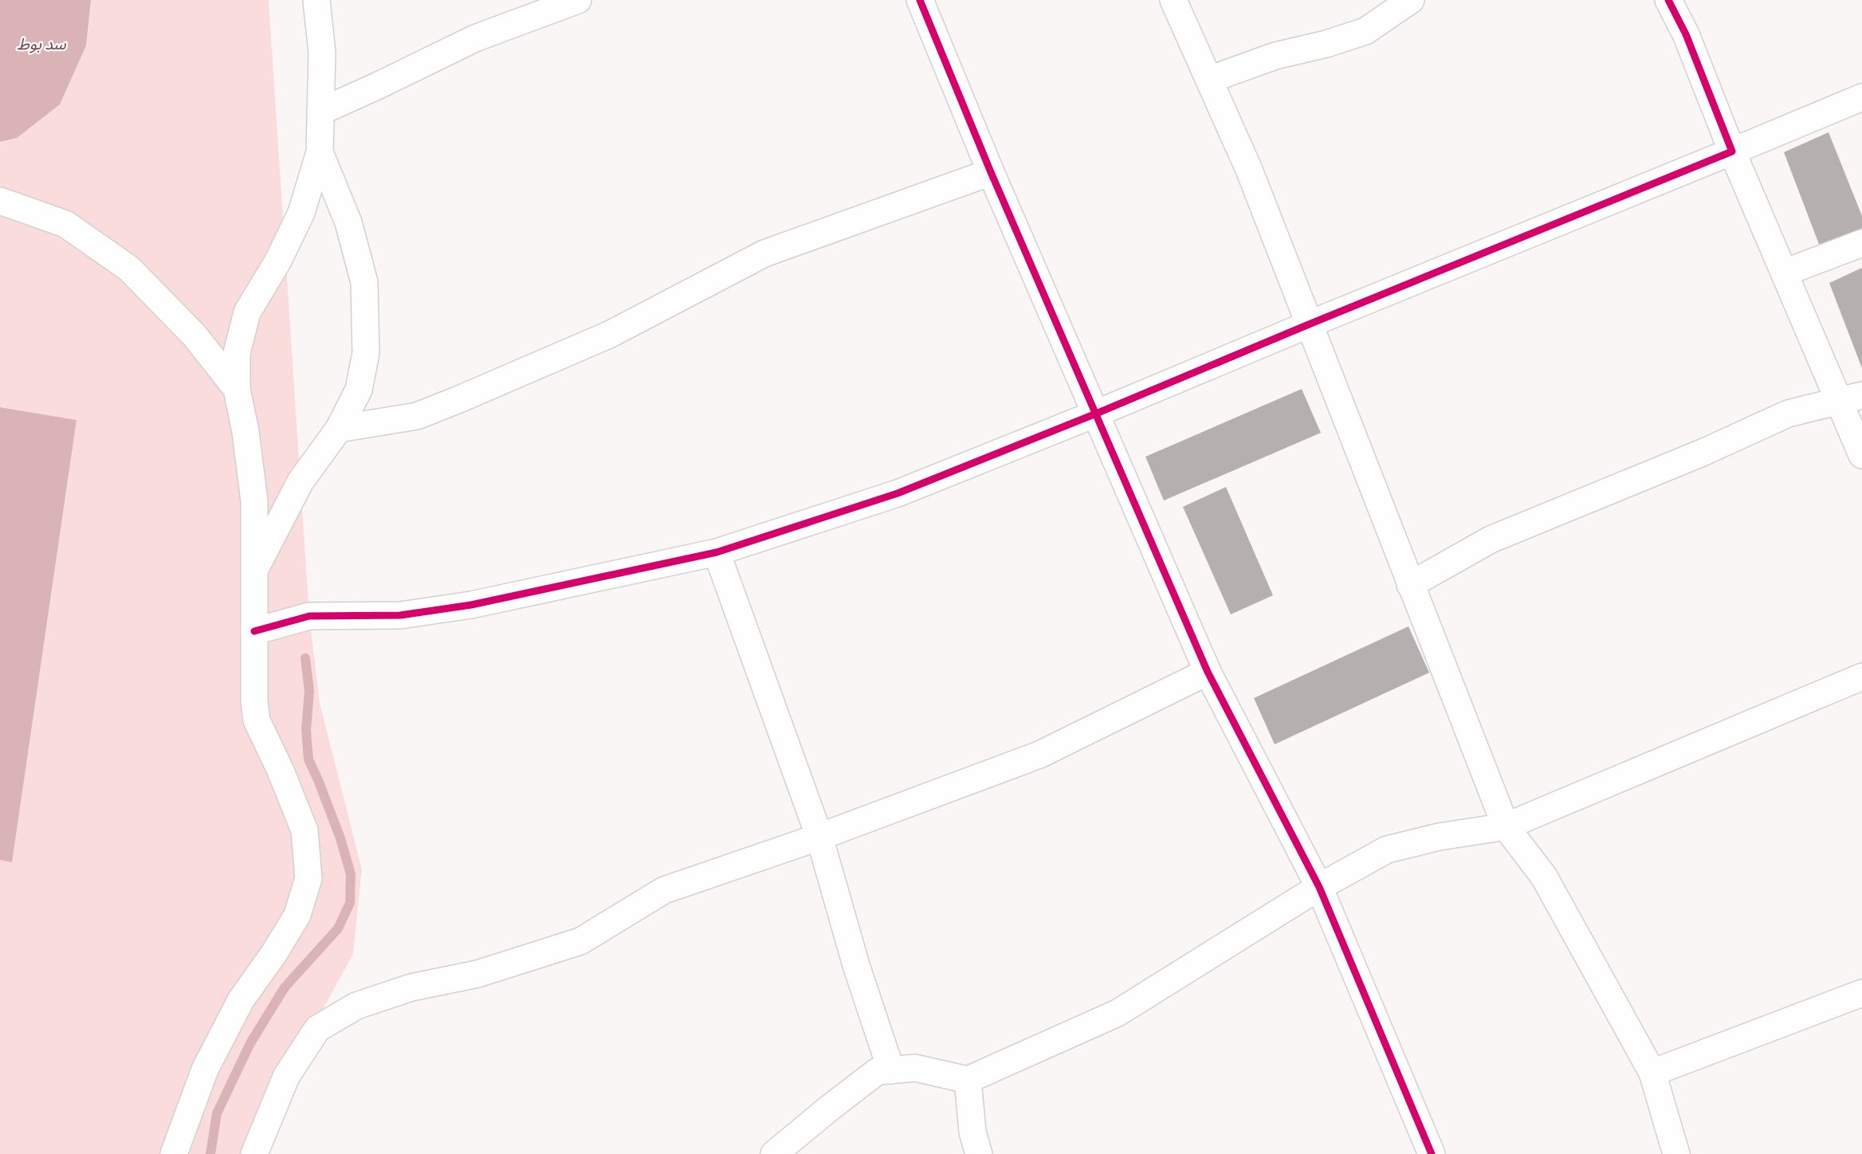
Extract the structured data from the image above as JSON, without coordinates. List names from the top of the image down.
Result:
{
  "water": ["سد بوط"]
}
